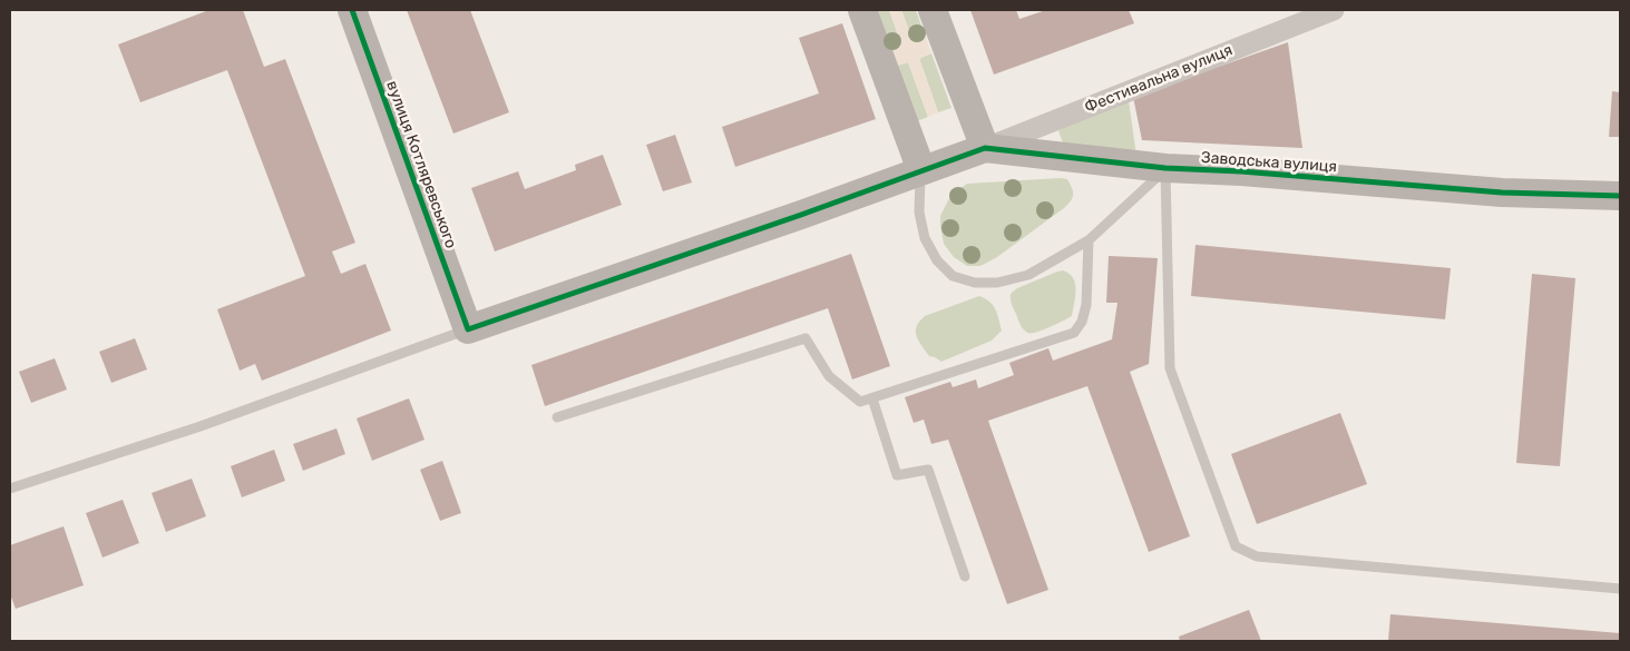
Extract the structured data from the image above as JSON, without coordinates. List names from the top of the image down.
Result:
{
  "streets": {
    "street": ["Фестивальна вулиця", "Заводська вулиця", "вулиця Котляревського"]
  },
  "crossings": [
    ["Фестивальна вулиця", "Заводська вулиця"],
    ["Заводська вулиця", "вулиця Котляревського"]
  ]
}
